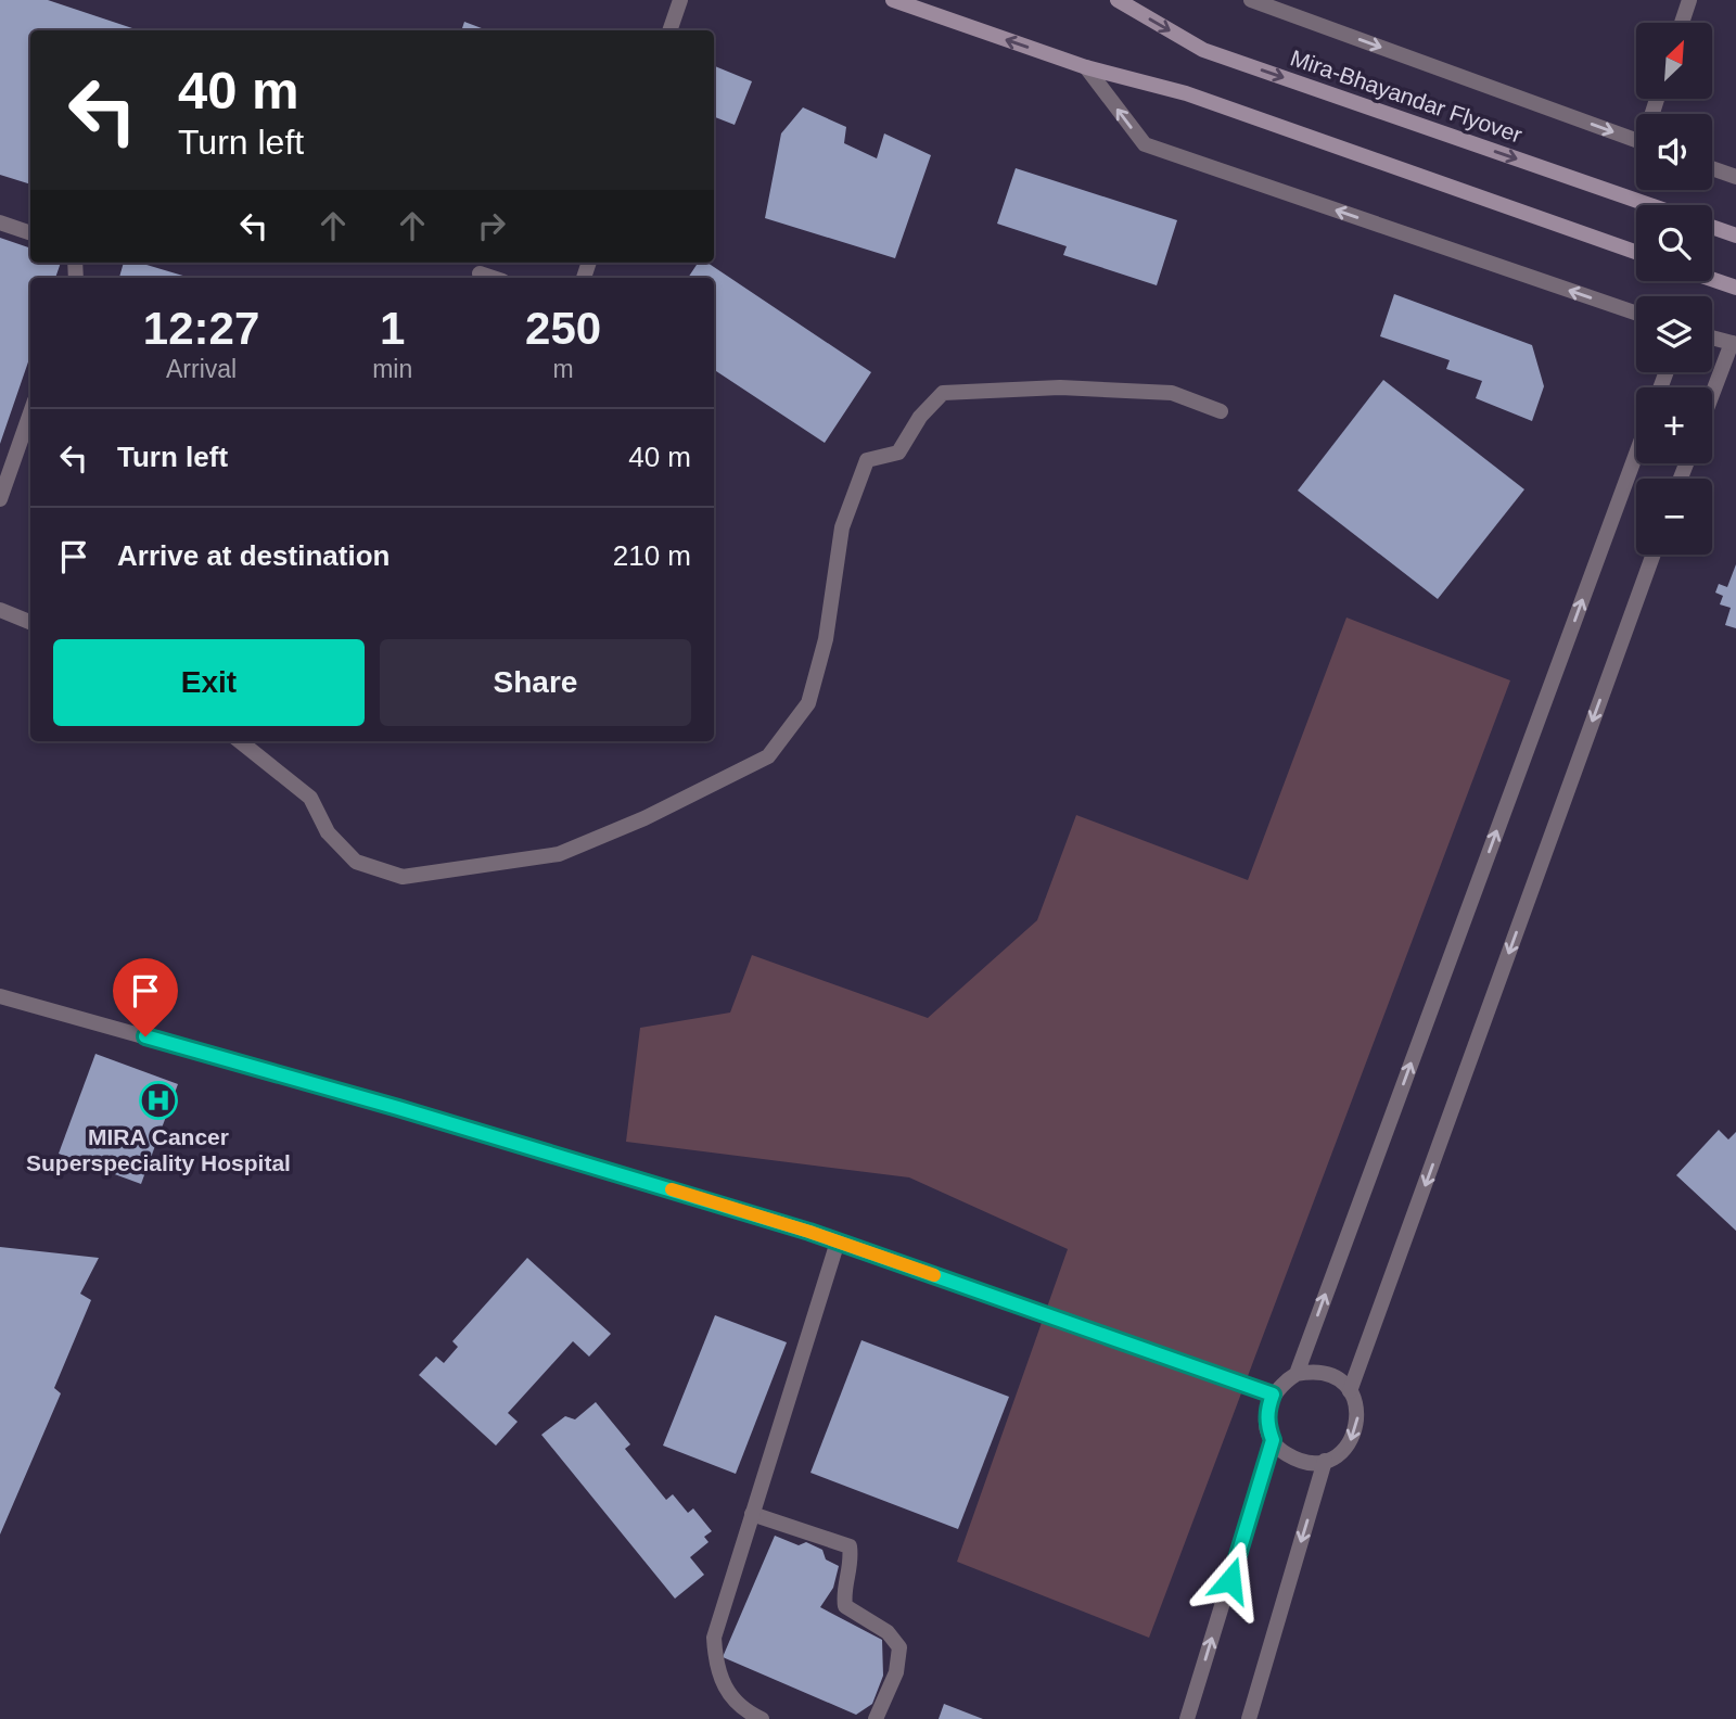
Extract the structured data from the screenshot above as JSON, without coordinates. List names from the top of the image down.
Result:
{
  "streets": {
    "main road": ["Mira-Bhayandar Flyover"]
  },
  "places": {
    "hospital": ["MIRA Cancer Superspeciality Hospital"]
  },
  "north": "top right",
  "page": {
    "map_buttons": ["+", "−"],
    "turn": ["40 m", "Turn left"],
    "eta": [
      "12:27",
      "Arrival",
      "1",
      "min",
      "250",
      "m"
    ],
    "list": [
      {
        "name": "Turn left",
        "value": "40 m"
      },
      {
        "name": "Arrive at destination",
        "value": "210 m"
      }
    ],
    "buttons": ["Exit", "Share"]
  }
}
